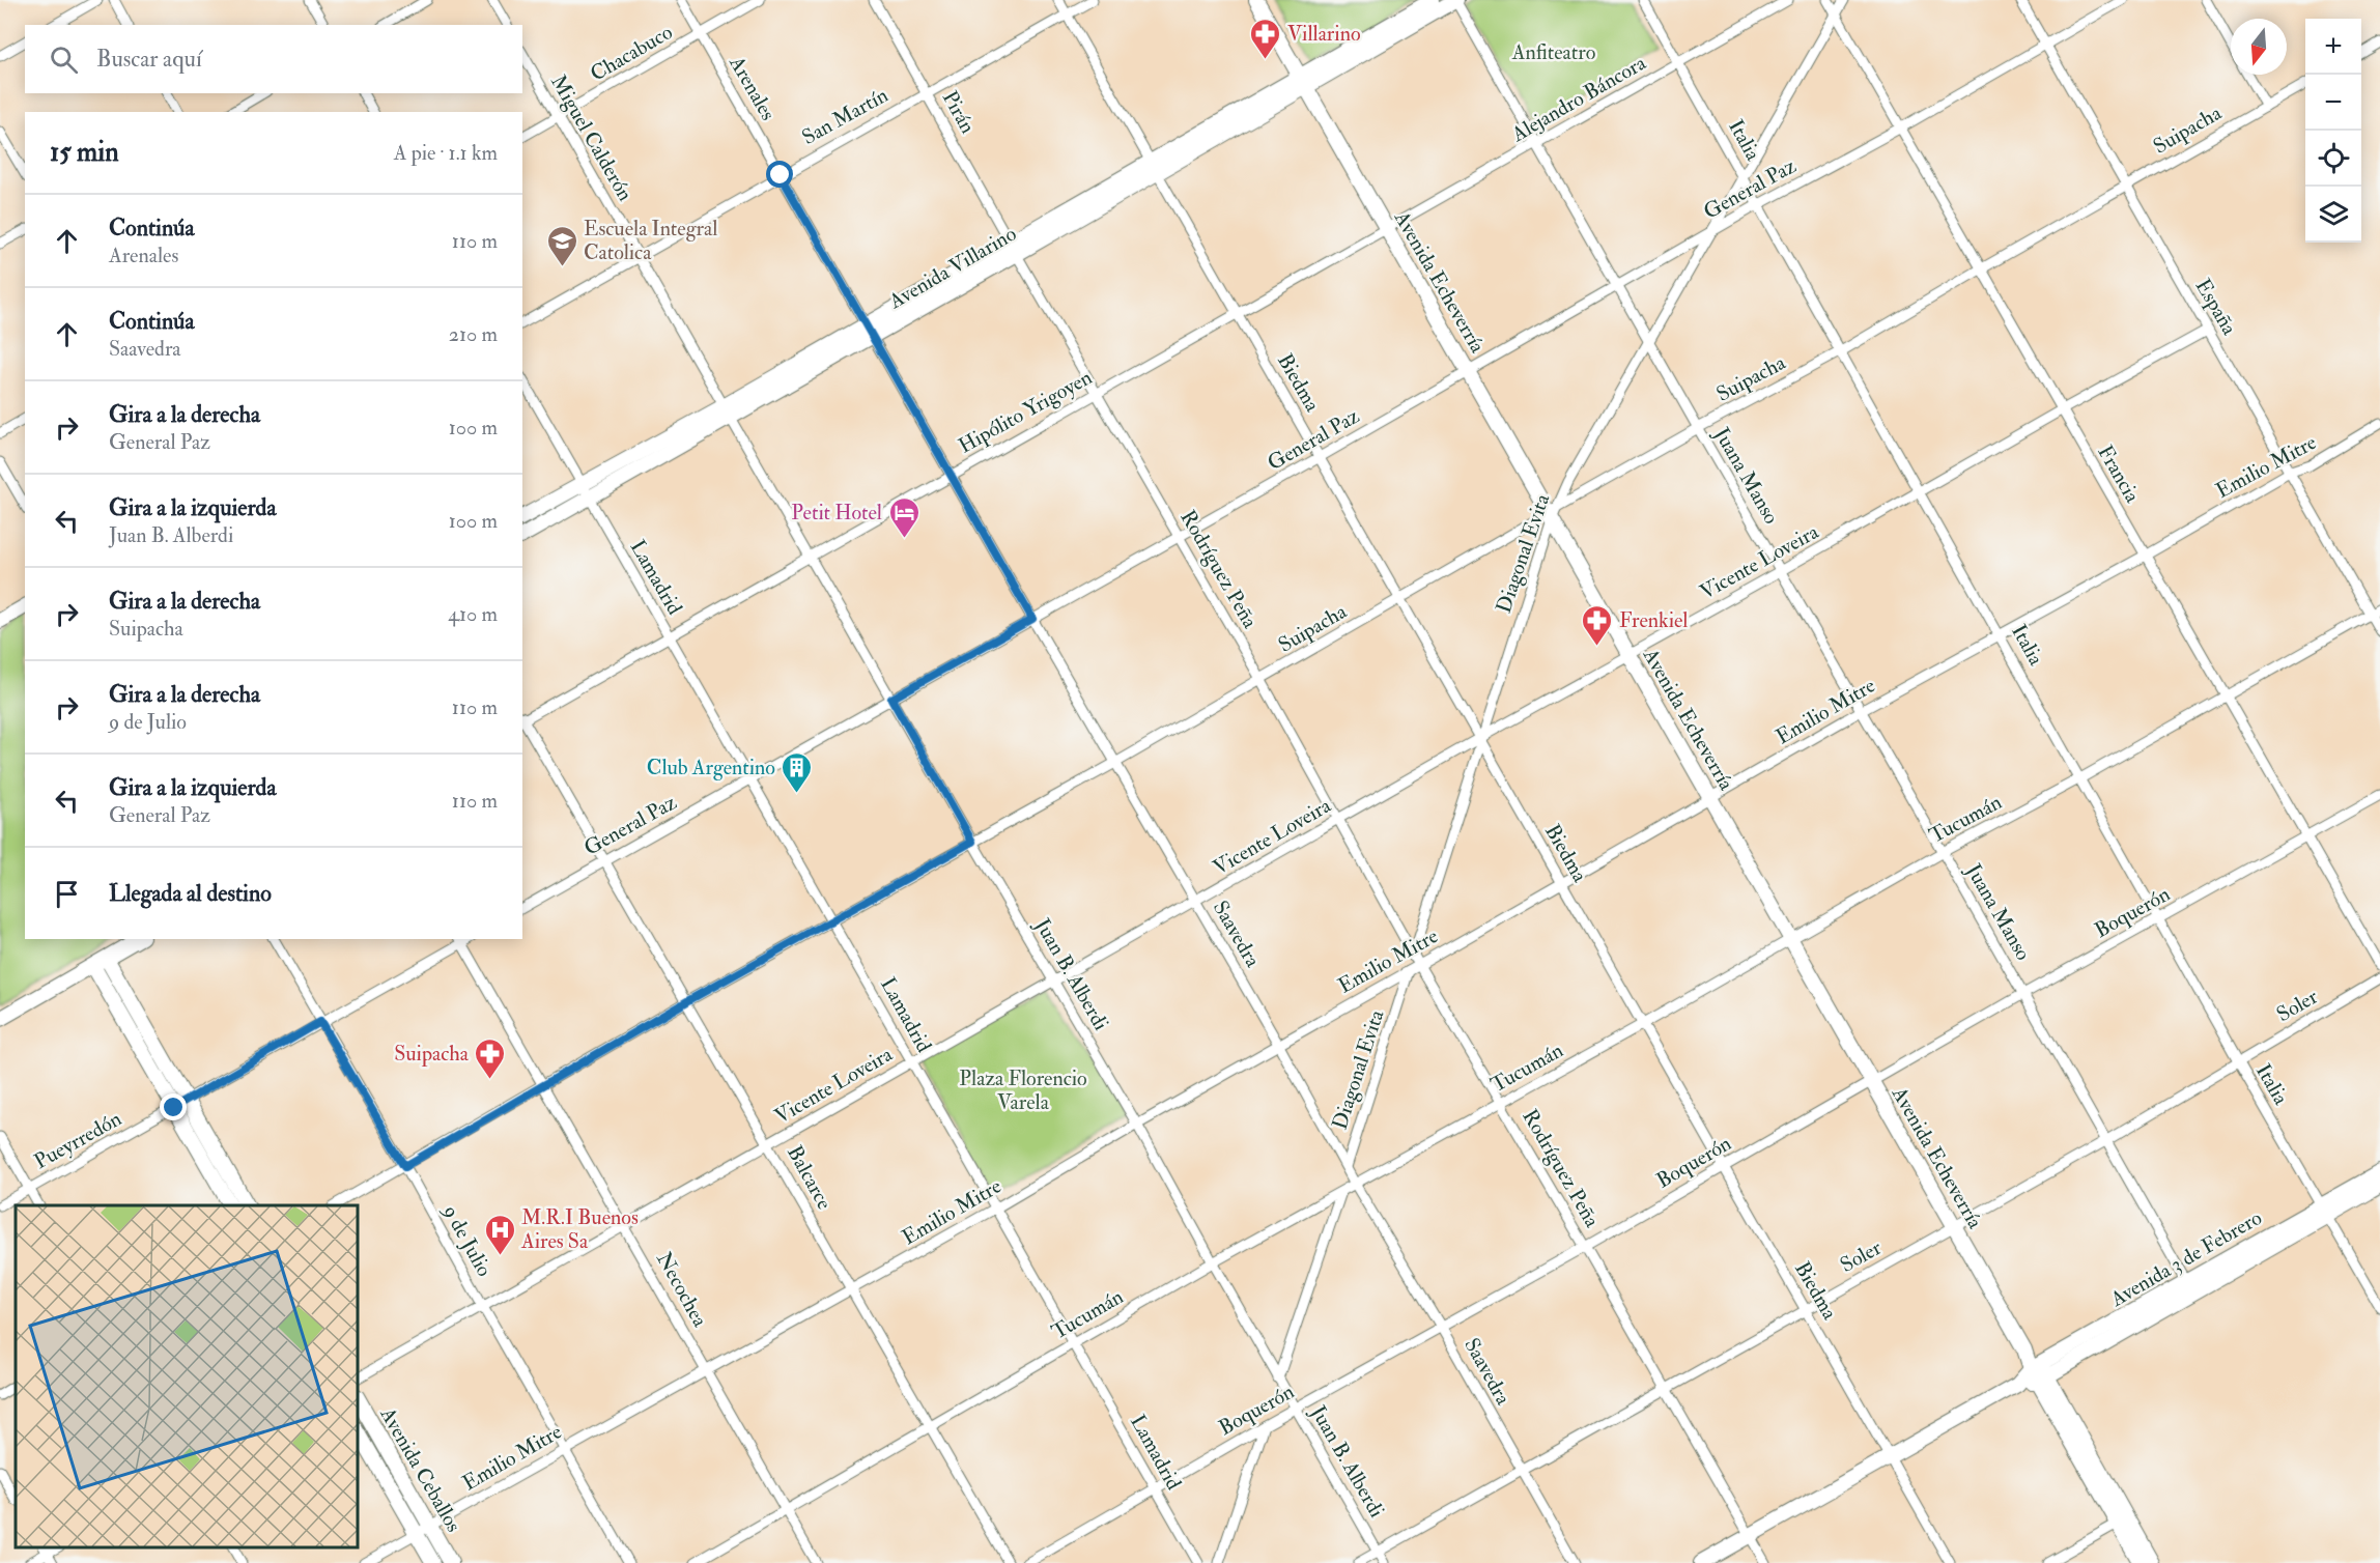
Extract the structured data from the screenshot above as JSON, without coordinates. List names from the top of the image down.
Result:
{
  "streets": {
    "main road": [
      "Avenida Villarino",
      "Avenida Echeverría",
      "Avenida 3 de Febrero",
      "Avenida Ceballos"
    ],
    "street": [
      "Chacabuco",
      "Arenales",
      "Alejandro Báncora",
      "Pirán",
      "San Martín",
      "Suipacha",
      "Miguel Calderón",
      "Italia",
      "General Paz",
      "España",
      "Biedma",
      "Hipólito Yrigoyen",
      "Emilio Mitre",
      "Francia",
      "Juana Manso",
      "Diagonal Evita",
      "Vicente Loveira",
      "Rodríguez Peña",
      "Lamadrid",
      "Tucumán",
      "Boquerón",
      "Saavedra",
      "Juan B. Alberdi",
      "Soler",
      "Pueyrredón",
      "Balcarce",
      "9 de Julio",
      "Necochea"
    ]
  },
  "crossings": [
    ["Chacabuco", "Arenales"],
    ["Chacabuco", "Miguel Calderón"],
    ["Arenales", "San Martín"],
    ["Arenales", "Avenida Villarino"],
    ["Arenales", "Saavedra"],
    ["Alejandro Báncora", "Italia"],
    ["Alejandro Báncora", "Avenida Echeverría"],
    ["Alejandro Báncora", "Hipólito Yrigoyen"],
    ["Alejandro Báncora", "Juana Manso"],
    ["Pirán", "San Martín"],
    ["Pirán", "Avenida Villarino"],
    ["Pirán", "Rodríguez Peña"],
    ["San Martín", "Miguel Calderón"],
    ["San Martín", "Biedma"],
    ["Suipacha", "Italia"],
    ["Suipacha", "Avenida Echeverría"],
    ["Suipacha", "España"],
    ["Suipacha", "Biedma"],
    ["Suipacha", "Francia"],
    ["Suipacha", "Juana Manso"],
    ["Suipacha", "Diagonal Evita"],
    ["Suipacha", "Rodríguez Peña"],
    ["Suipacha", "Lamadrid"],
    ["Suipacha", "Saavedra"],
    ["Suipacha", "Juan B. Alberdi"],
    ["Suipacha", "Balcarce"],
    ["Suipacha", "9 de Julio"],
    ["Suipacha", "Necochea"],
    ["Miguel Calderón", "Avenida Villarino"],
    ["Miguel Calderón", "Juan B. Alberdi"],
    ["Italia", "General Paz"],
    ["Italia", "Emilio Mitre"],
    ["Italia", "Diagonal Evita"],
    ["Italia", "Vicente Loveira"],
    ["Italia", "Tucumán"],
    ["Italia", "Boquerón"],
    ["Italia", "Soler"],
    ["Italia", "Avenida 3 de Febrero"],
    ["General Paz", "Avenida Echeverría"],
    ["General Paz", "España"],
    ["General Paz", "Biedma"],
    ["General Paz", "Francia"],
    ["General Paz", "Juana Manso"],
    ["General Paz", "Diagonal Evita"],
    ["General Paz", "Rodríguez Peña"],
    ["General Paz", "Lamadrid"],
    ["General Paz", "Saavedra"],
    ["General Paz", "Juan B. Alberdi"],
    ["General Paz", "Balcarce"],
    ["Avenida Villarino", "Avenida Echeverría"],
    ["Avenida Villarino", "Biedma"],
    ["Avenida Villarino", "Rodríguez Peña"],
    ["Avenida Villarino", "Lamadrid"],
    ["Avenida Villarino", "Saavedra"],
    ["Avenida Villarino", "Juan B. Alberdi"],
    ["Avenida Echeverría", "Hipólito Yrigoyen"],
    ["Avenida Echeverría", "Emilio Mitre"],
    ["Avenida Echeverría", "Diagonal Evita"],
    ["Avenida Echeverría", "Vicente Loveira"],
    ["Avenida Echeverría", "Tucumán"],
    ["Avenida Echeverría", "Boquerón"],
    ["Avenida Echeverría", "Soler"],
    ["Avenida Echeverría", "Avenida 3 de Febrero"],
    ["España", "Emilio Mitre"],
    ["España", "Vicente Loveira"],
    ["España", "Tucumán"],
    ["Biedma", "Hipólito Yrigoyen"],
    ["Biedma", "Emilio Mitre"],
    ["Biedma", "Diagonal Evita"],
    ["Biedma", "Vicente Loveira"],
    ["Biedma", "Tucumán"],
    ["Biedma", "Boquerón"],
    ["Biedma", "Soler"],
    ["Biedma", "Avenida 3 de Febrero"],
    ["Hipólito Yrigoyen", "Rodríguez Peña"],
    ["Hipólito Yrigoyen", "Lamadrid"],
    ["Hipólito Yrigoyen", "Saavedra"],
    ["Hipólito Yrigoyen", "Juan B. Alberdi"],
    ["Emilio Mitre", "Francia"],
    ["Emilio Mitre", "Juana Manso"],
    ["Emilio Mitre", "Diagonal Evita"],
    ["Emilio Mitre", "Rodríguez Peña"],
    ["Emilio Mitre", "Lamadrid"],
    ["Emilio Mitre", "Saavedra"],
    ["Emilio Mitre", "Juan B. Alberdi"],
    ["Emilio Mitre", "Balcarce"],
    ["Emilio Mitre", "9 de Julio"],
    ["Emilio Mitre", "Necochea"],
    ["Emilio Mitre", "Avenida Ceballos"],
    ["Francia", "Diagonal Evita"],
    ["Francia", "Vicente Loveira"],
    ["Francia", "Tucumán"],
    ["Francia", "Boquerón"],
    ["Juana Manso", "Diagonal Evita"],
    ["Juana Manso", "Vicente Loveira"],
    ["Juana Manso", "Tucumán"],
    ["Juana Manso", "Boquerón"],
    ["Juana Manso", "Soler"],
    ["Juana Manso", "Avenida 3 de Febrero"],
    ["Diagonal Evita", "Vicente Loveira"],
    ["Diagonal Evita", "Rodríguez Peña"],
    ["Diagonal Evita", "Saavedra"],
    ["Vicente Loveira", "Rodríguez Peña"],
    ["Vicente Loveira", "Lamadrid"],
    ["Vicente Loveira", "Saavedra"],
    ["Vicente Loveira", "Juan B. Alberdi"],
    ["Vicente Loveira", "Balcarce"],
    ["Vicente Loveira", "9 de Julio"],
    ["Vicente Loveira", "Necochea"],
    ["Rodríguez Peña", "Tucumán"],
    ["Rodríguez Peña", "Boquerón"],
    ["Rodríguez Peña", "Soler"],
    ["Rodríguez Peña", "Avenida 3 de Febrero"],
    ["Lamadrid", "Tucumán"],
    ["Lamadrid", "Boquerón"],
    ["Tucumán", "Saavedra"],
    ["Tucumán", "Juan B. Alberdi"],
    ["Tucumán", "Balcarce"],
    ["Tucumán", "Necochea"],
    ["Boquerón", "Saavedra"],
    ["Boquerón", "Juan B. Alberdi"],
    ["Saavedra", "Soler"],
    ["Juan B. Alberdi", "Soler"]
  ],
  "parks": ["Anfiteatro", "Plaza Florencio Varela"],
  "places": {
    "pharmacy": ["Villarino", "Frenkiel", "Suipacha"],
    "school or university": ["Escuela Integral Catolica"],
    "hotel": ["Petit Hotel"],
    "building": ["Club Argentino"],
    "hospital": ["M.R.I Buenos Aires Sa"]
  },
  "north": "bottom",
  "page": {
    "map_buttons": ["+", "−"],
    "search": "Buscar aquí",
    "heading": ["15 min", "A pie · 1.1 km"],
    "list": [
      ["Continúa", "Arenales", "110 m"],
      ["Continúa", "Saavedra", "210 m"],
      ["Gira a la derecha", "General Paz", "100 m"],
      ["Gira a la izquierda", "Juan B. Alberdi", "100 m"],
      ["Gira a la derecha", "Suipacha", "410 m"],
      ["Gira a la derecha", "9 de Julio", "110 m"],
      ["Gira a la izquierda", "General Paz", "110 m"],
      "Llegada al destino"
    ]
  }
}
